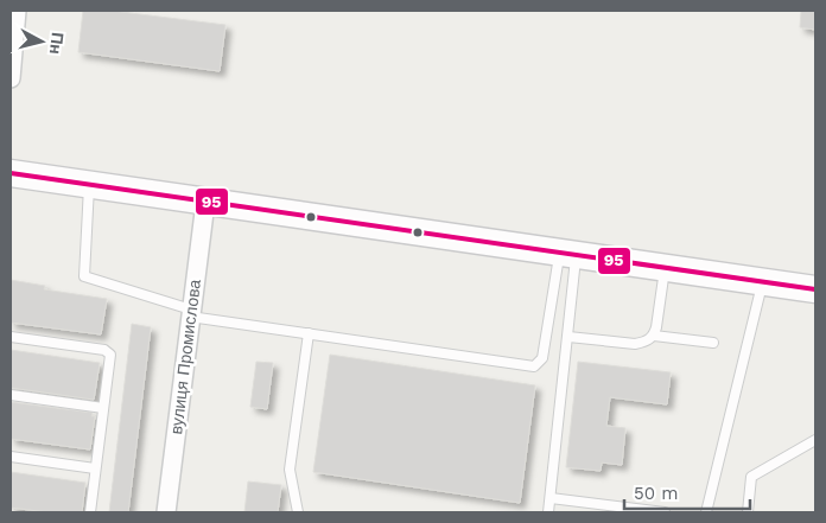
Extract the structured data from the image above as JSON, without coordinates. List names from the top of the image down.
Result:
{
  "streets": {
    "street": ["вулиця Промислова"]
  },
  "lines": ["transit line 95"],
  "scale_bar": "50 m",
  "north": "right"
}
